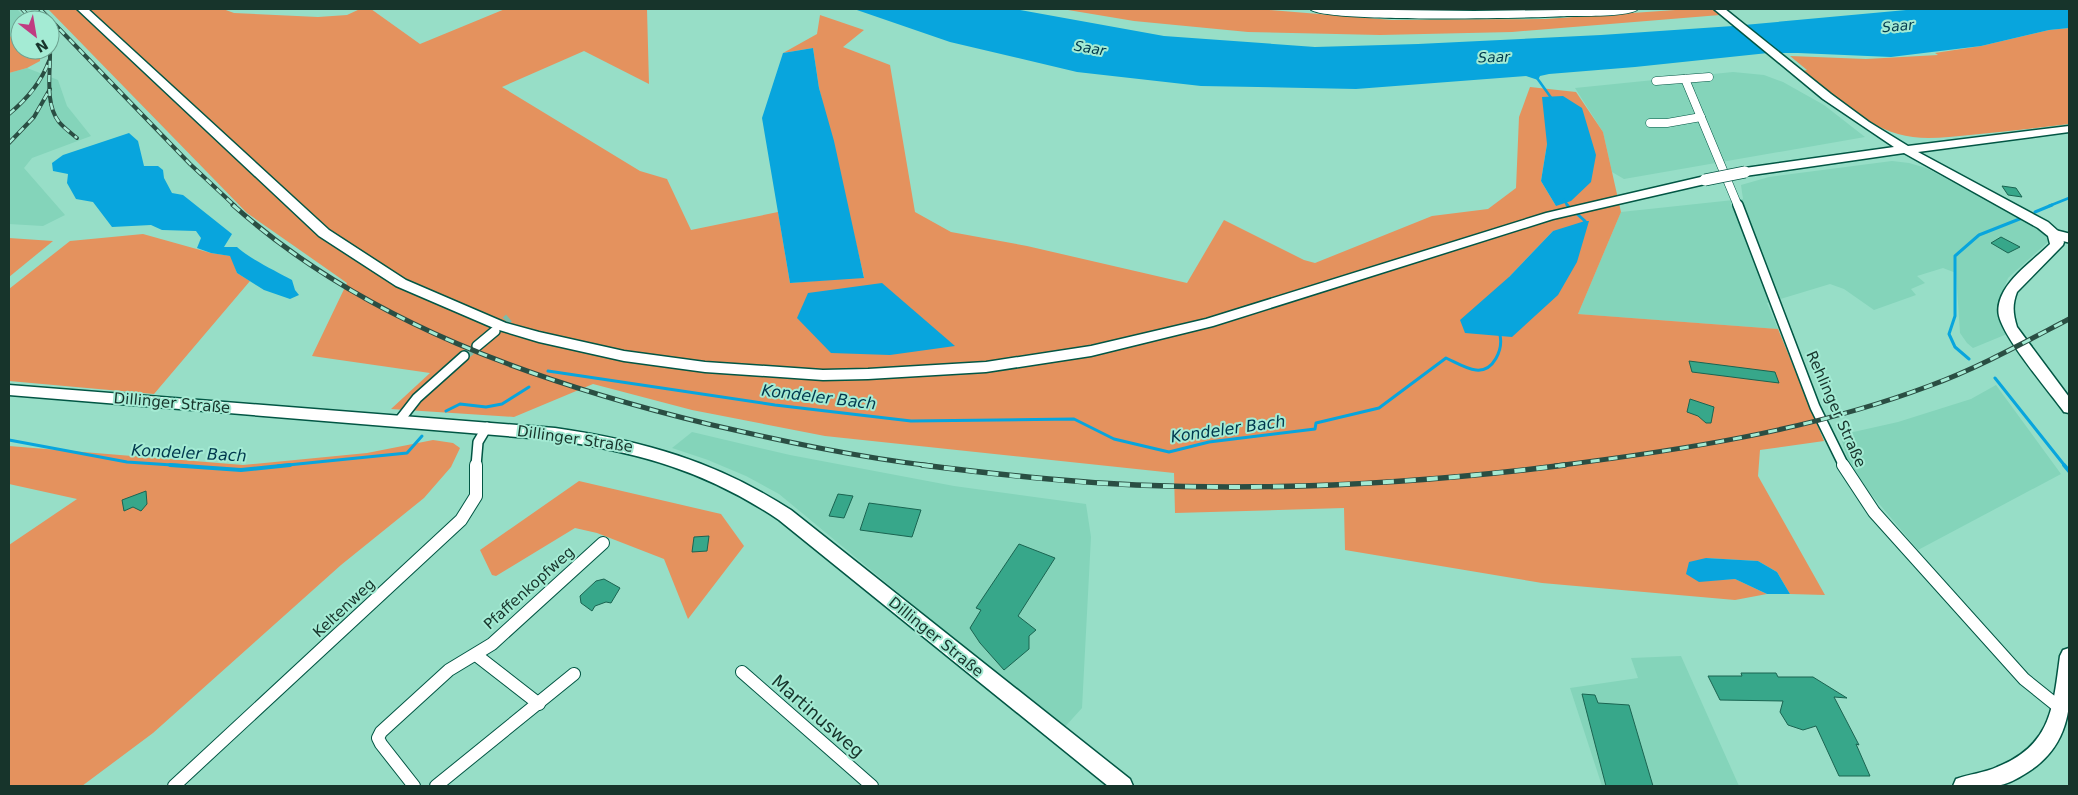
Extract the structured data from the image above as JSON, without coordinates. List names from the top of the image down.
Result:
{
  "streets": {
    "main road": ["Dillinger Straße"],
    "street": [
      "Rehlinger Straße",
      "Pfaffenkopfweg",
      "Keltenweg",
      "Martinusweg"
    ]
  },
  "crossings": [
    ["Dillinger Straße", "Keltenweg"]
  ],
  "water": ["Saar", "Kondeler Bach"],
  "north": "bottom right"
}
